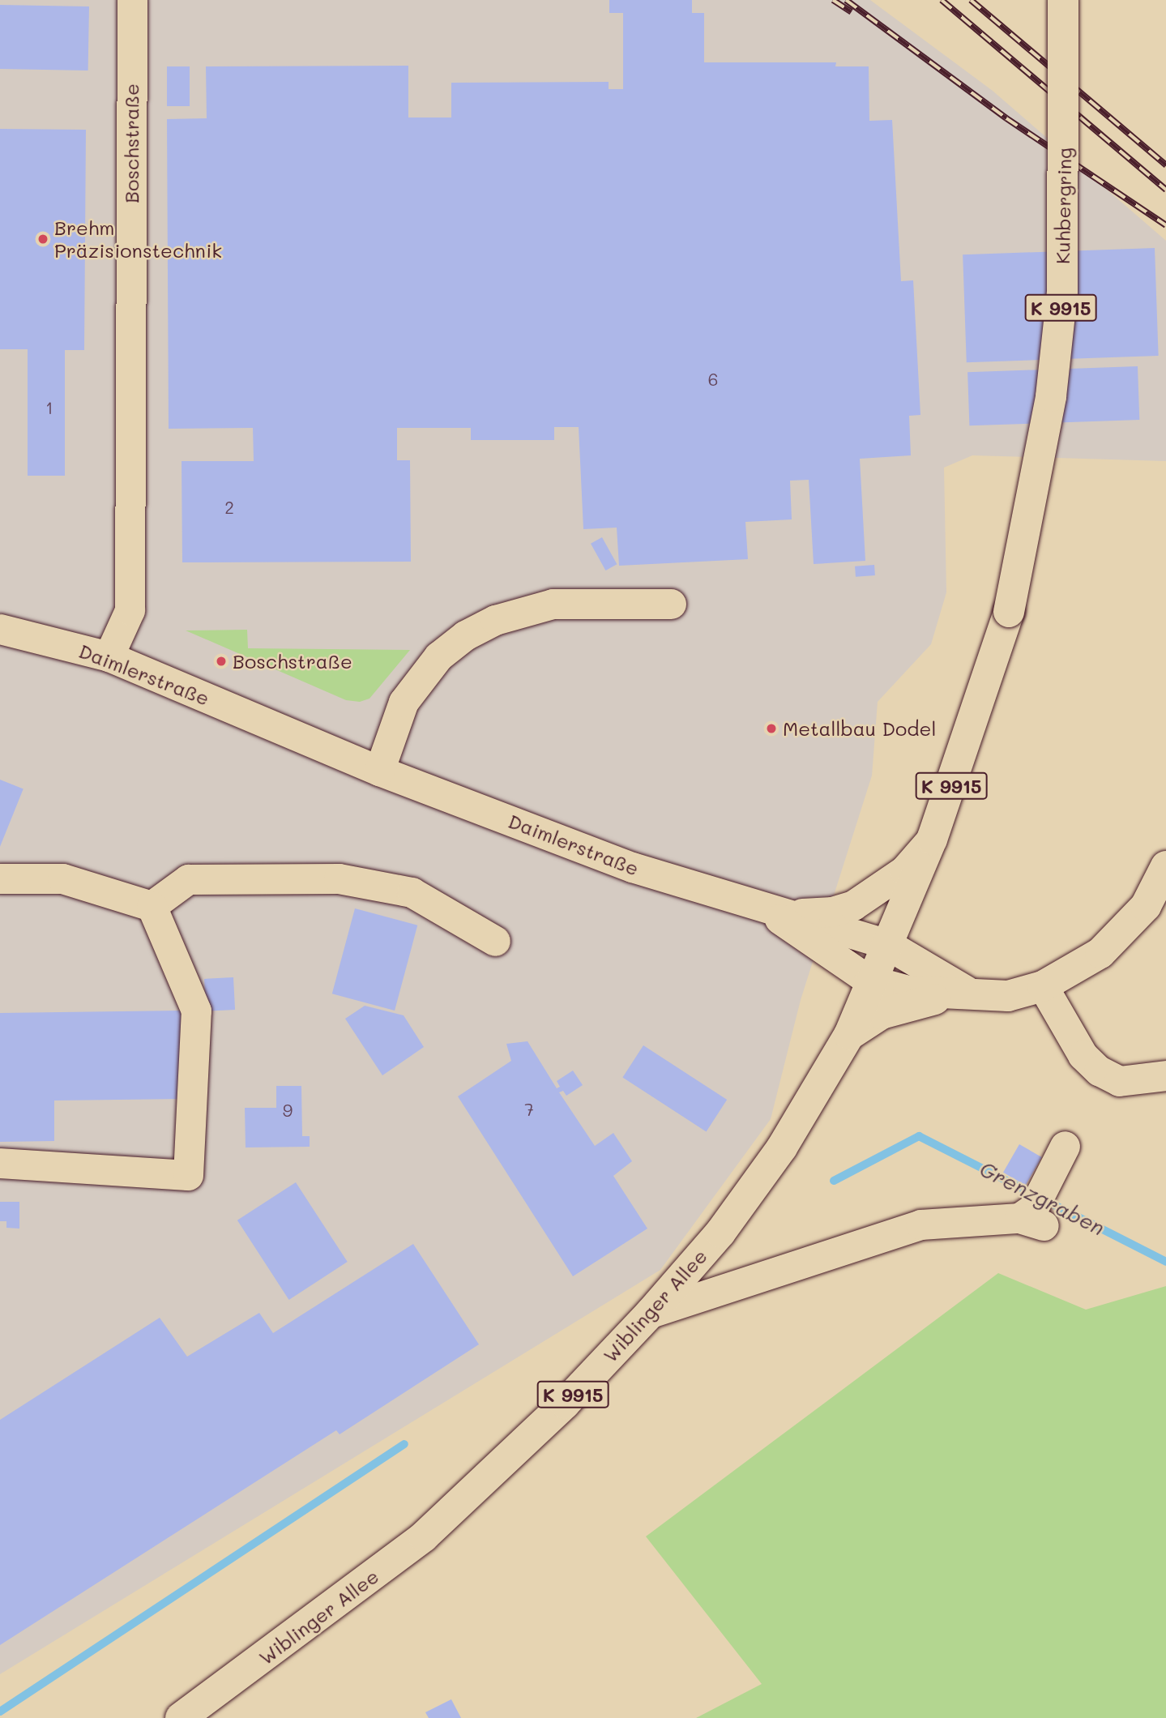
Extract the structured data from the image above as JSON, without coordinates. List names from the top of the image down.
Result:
{
  "streets": {
    "main road": ["Kuhbergring", "K 9915", "Wiblinger Allee"],
    "street": ["Boschstraße", "Daimlerstraße"]
  },
  "crossings": [
    ["Boschstraße", "Daimlerstraße"],
    ["Kuhbergring", "Daimlerstraße"],
    ["Kuhbergring", "Wiblinger Allee"],
    ["Daimlerstraße", "Wiblinger Allee"]
  ],
  "water": ["Grenzgraben"],
  "places": ["Brehm Präzisionstechnik", "Boschstraße", "Metallbau Dodel"],
  "house_numbers": [
    "6",
    "1",
    "2",
    "7",
    "9"
  ]
}
